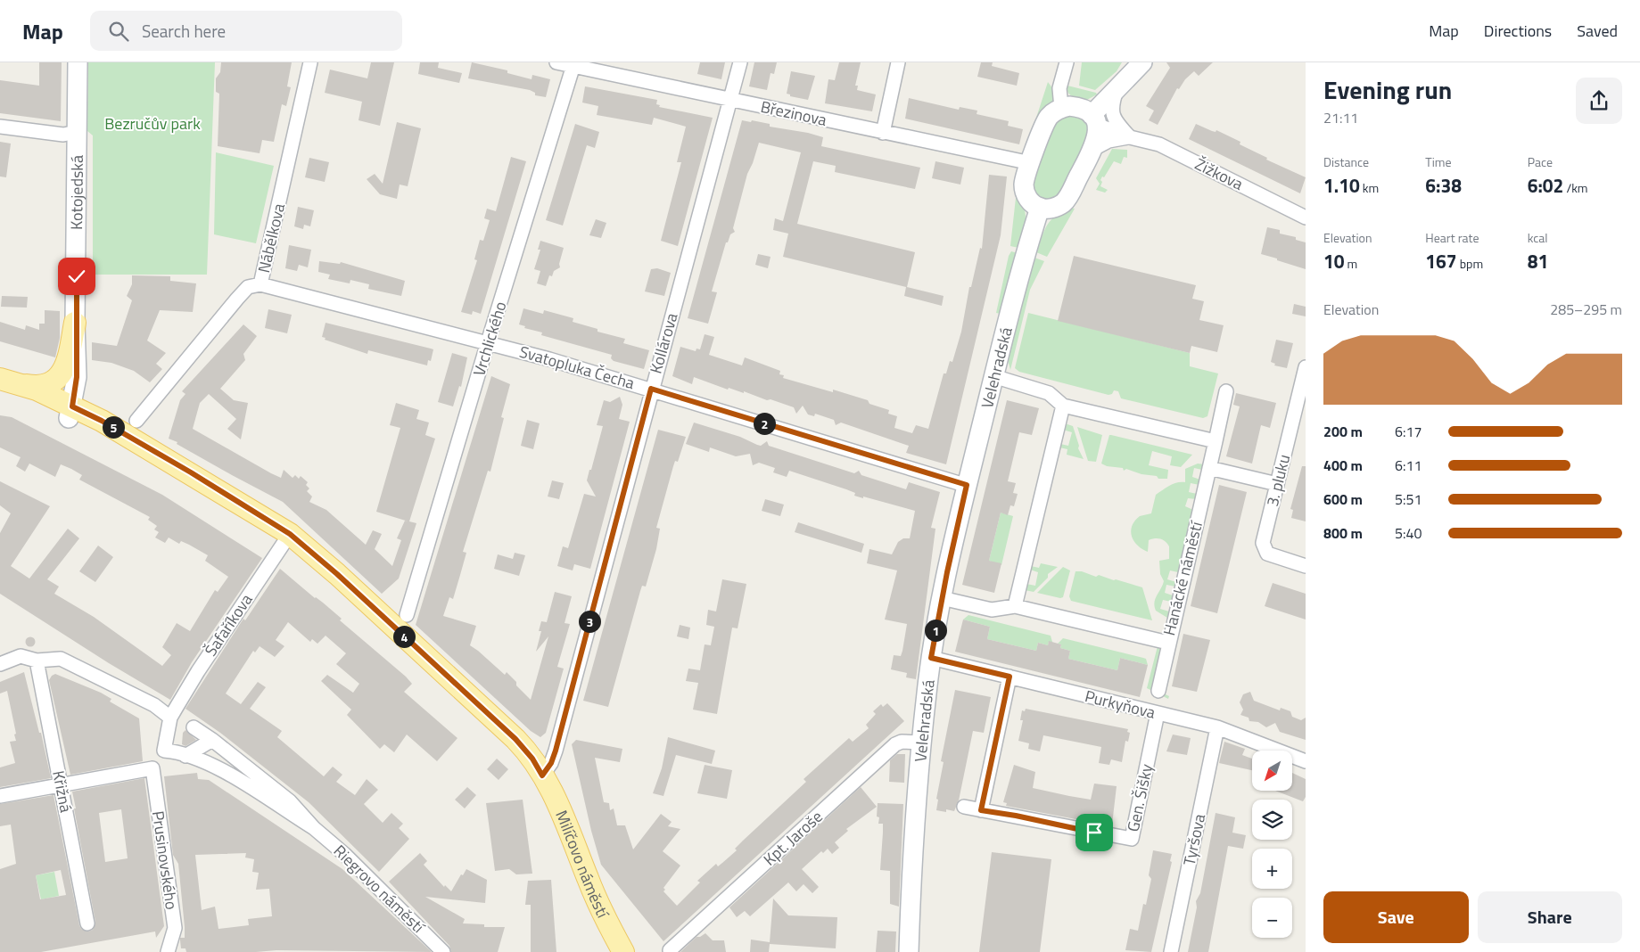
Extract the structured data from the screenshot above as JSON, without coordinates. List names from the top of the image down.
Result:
{
  "streets": {
    "main road": ["Kotojedská", "Velehradská", "Milíčovo náměstí"],
    "street": [
      "Březinova",
      "Žižkova",
      "Nábělkova",
      "Vrchlického",
      "Kollárova",
      "Svatopluka Čecha",
      "3. pluku",
      "Hanácké náměstí",
      "Šafaříkova",
      "Purkyňova",
      "Křižná",
      "Gen. Šišky",
      "Kpt. Jaroše",
      "Tyršova",
      "Prusinovského",
      "Riegrovo náměstí"
    ]
  },
  "crossings": [
    ["Březinova", "Vrchlického"],
    ["Březinova", "Kollárova"],
    ["Kotojedská", "Milíčovo náměstí"],
    ["Nábělkova", "Svatopluka Čecha"],
    ["Vrchlického", "Svatopluka Čecha"],
    ["Kollárova", "Svatopluka Čecha"],
    ["Kollárova", "Milíčovo náměstí"],
    ["Svatopluka Čecha", "Velehradská"],
    ["Velehradská", "Hanácké náměstí"],
    ["Velehradská", "Purkyňova"],
    ["Velehradská", "Kpt. Jaroše"],
    ["Šafaříkova", "Milíčovo náměstí"],
    ["Purkyňova", "Gen. Šišky"],
    ["Purkyňova", "Tyršova"]
  ],
  "parks": ["Bezručův park"],
  "north": "bottom left",
  "page": {
    "header": "Map",
    "search": "Search here",
    "nav": ["Map", "Directions", "Saved"],
    "heading": ["Evening run", "21:11"],
    "stats": [
      ["Distance", "1.10 km"],
      ["Time", "6:38"],
      ["Pace", "6:02 /km"],
      ["Elevation", "10 m"],
      ["Heart rate", "167 bpm"],
      ["kcal", "81"]
    ],
    "chart": ["Elevation", "285–295 m"],
    "pins": [
      "2",
      "5",
      "3",
      "1",
      "4"
    ],
    "list": [
      {
        "name": "200 m",
        "note": "6:17"
      },
      {
        "name": "400 m",
        "note": "6:11"
      },
      {
        "name": "600 m",
        "note": "5:51"
      },
      {
        "name": "800 m",
        "note": "5:40"
      }
    ],
    "map_buttons": ["+", "−"],
    "buttons": ["Save", "Share"]
  }
}
